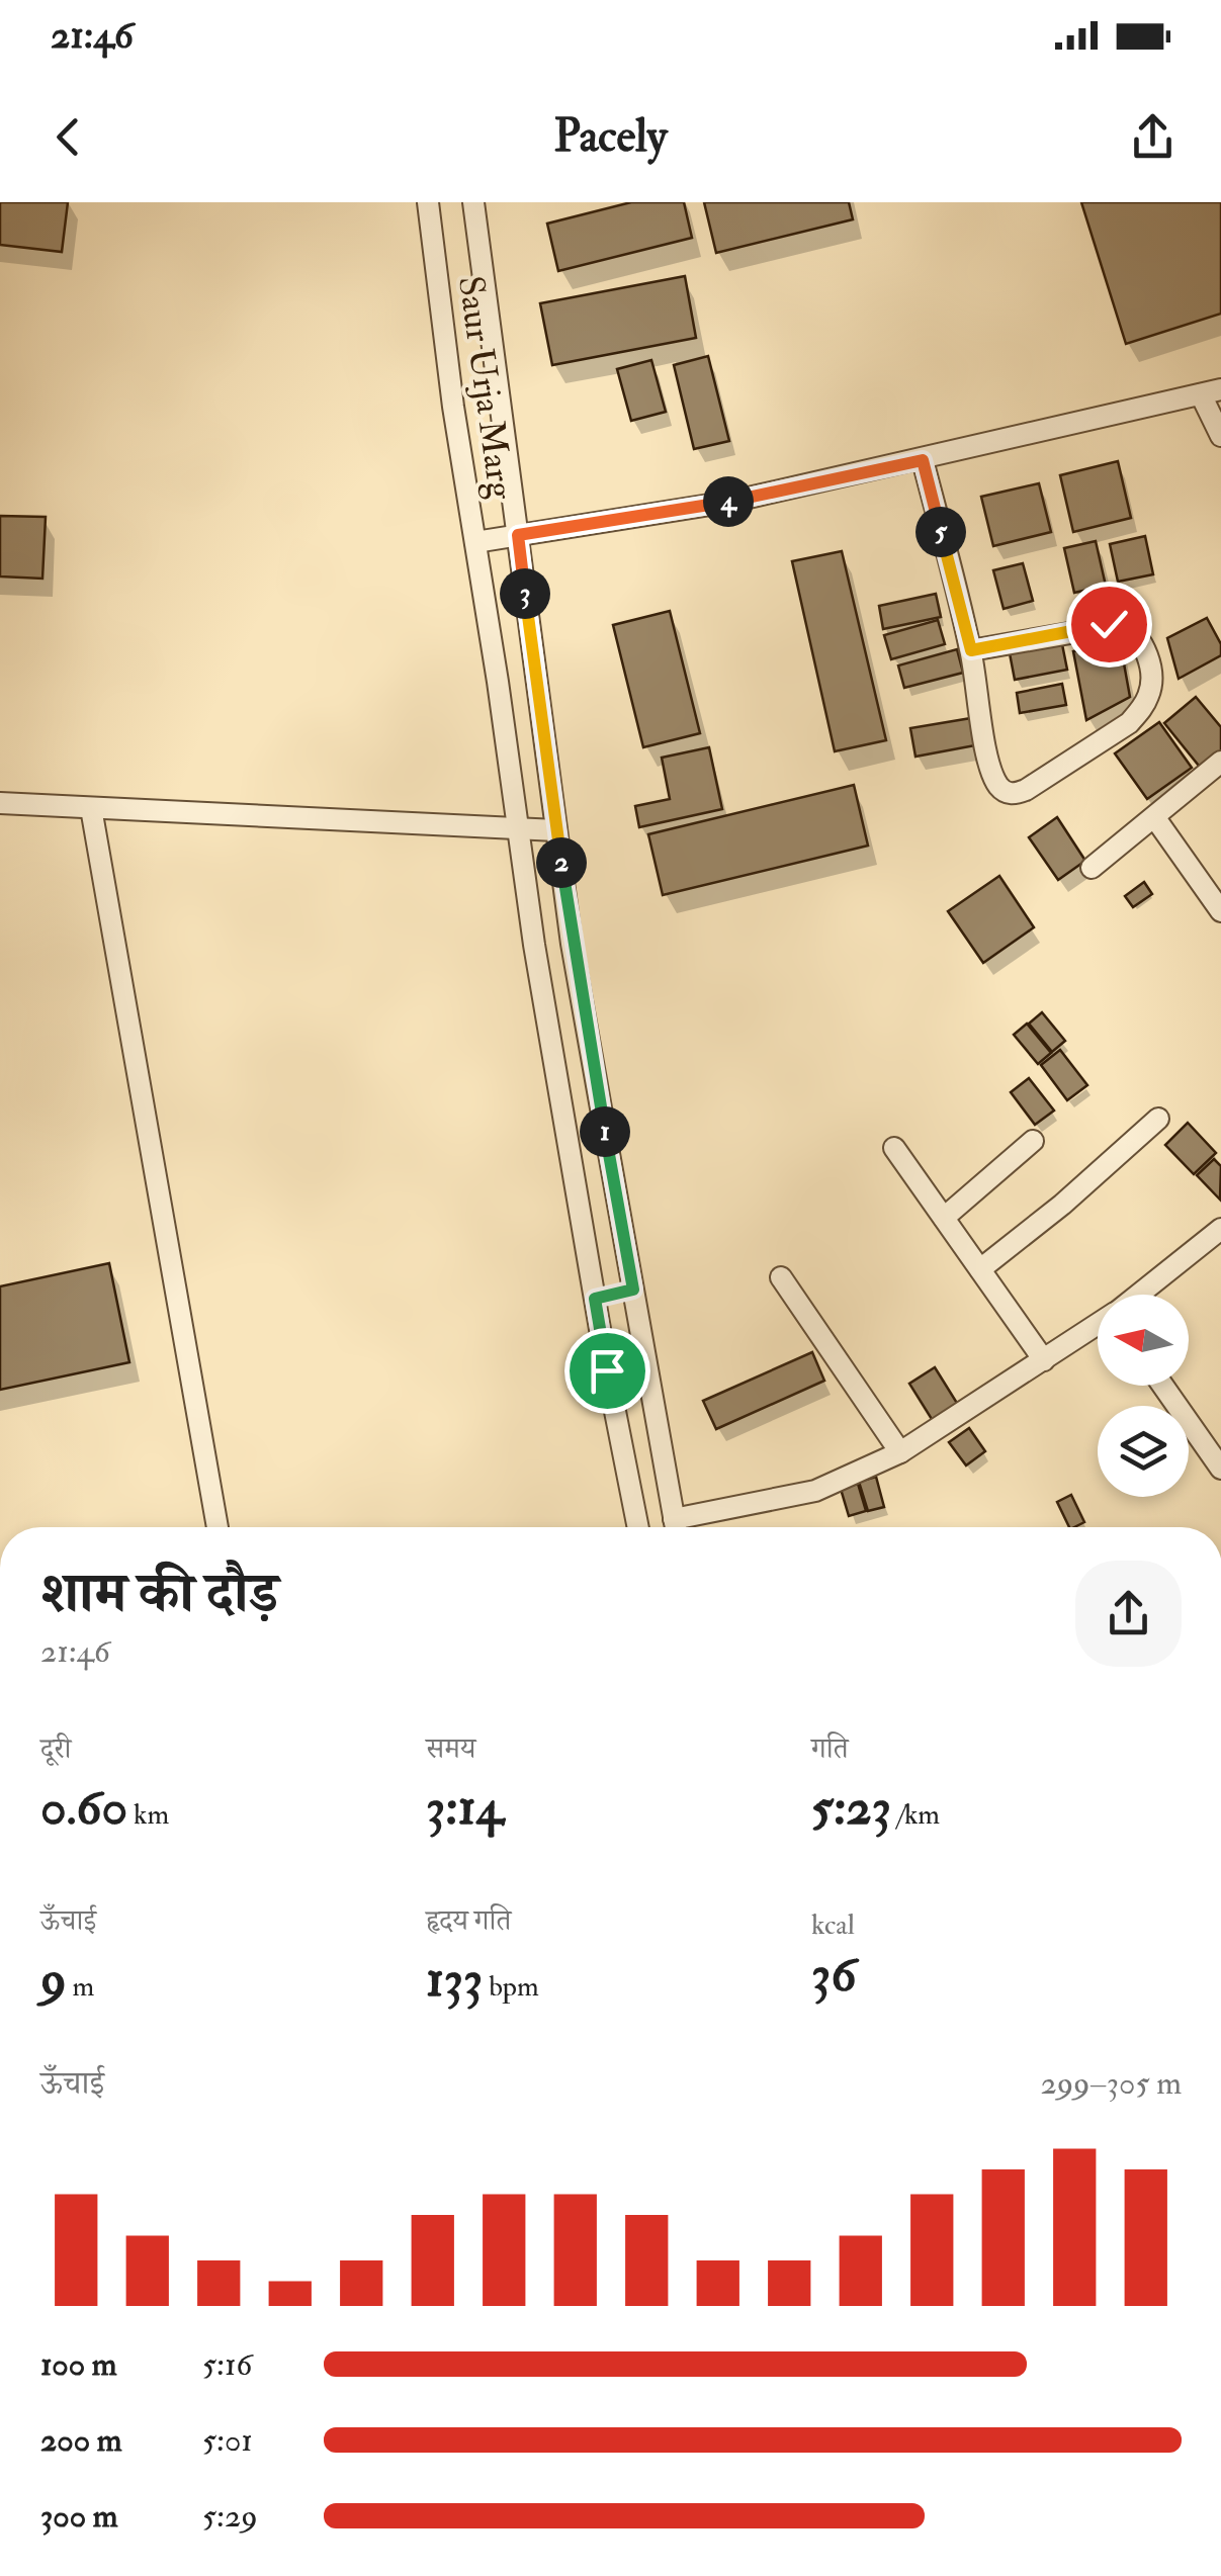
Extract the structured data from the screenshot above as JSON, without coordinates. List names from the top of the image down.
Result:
{
  "streets": {
    "street": ["Saur Urja Marg"]
  },
  "north": "left",
  "page": {
    "status": "21:46",
    "header": "Pacely",
    "pins": [
      "4",
      "5",
      "3",
      "2",
      "1"
    ],
    "heading": ["शाम की दौड़", "21:46"],
    "stats": [
      ["दूरी", "0.60 km"],
      ["समय", "3:14"],
      ["गति", "5:23 /km"],
      ["ऊँचाई", "9 m"],
      ["हृदय गति", "133 bpm"],
      ["kcal", "36"]
    ],
    "chart": ["ऊँचाई", "299–305 m"],
    "list": [
      {
        "name": "100 m",
        "note": "5:16"
      },
      {
        "name": "200 m",
        "note": "5:01"
      },
      {
        "name": "300 m",
        "note": "5:29"
      }
    ]
  }
}
